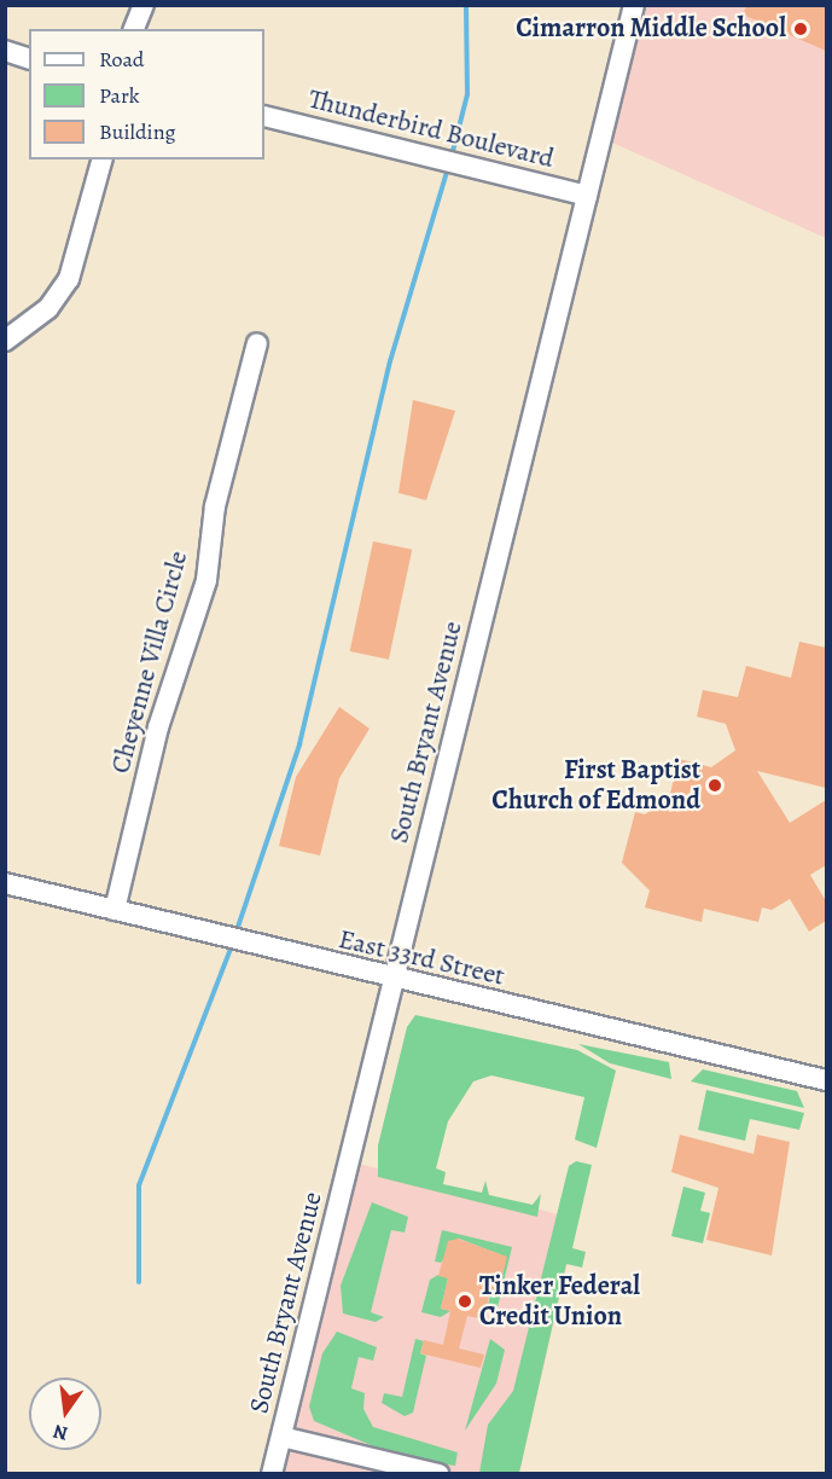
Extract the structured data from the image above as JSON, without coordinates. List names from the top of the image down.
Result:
{
  "streets": {
    "street": [
      "Thunderbird Boulevard",
      "Cheyenne Villa Circle",
      "South Bryant Avenue",
      "East 33rd Street"
    ]
  },
  "crossings": [
    ["Thunderbird Boulevard", "South Bryant Avenue"],
    ["Cheyenne Villa Circle", "East 33rd Street"],
    ["South Bryant Avenue", "East 33rd Street"]
  ],
  "places": ["Cimarron Middle School", "First Baptist Church of Edmond", "Tinker Federal Credit Union"],
  "legend": ["Road", "Park", "Building"],
  "north": "bottom"
}
